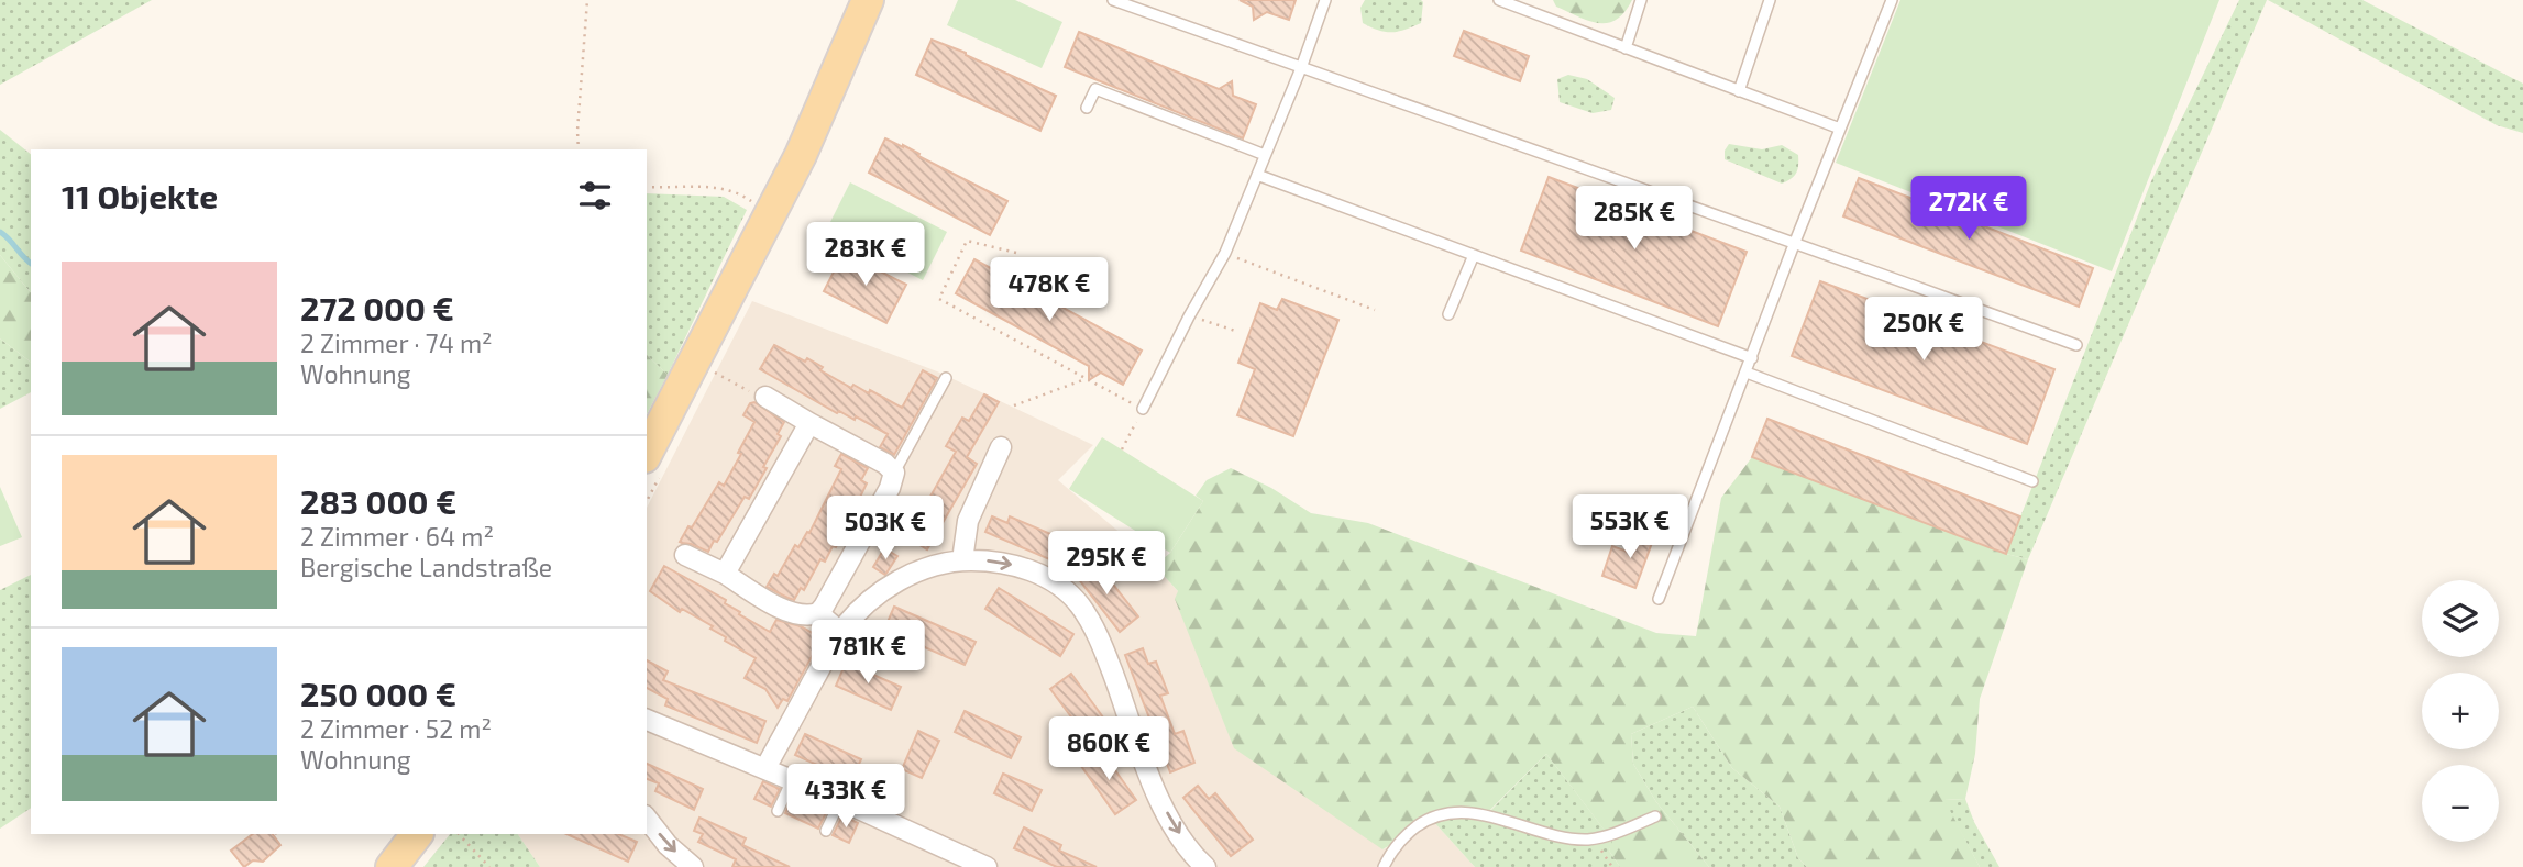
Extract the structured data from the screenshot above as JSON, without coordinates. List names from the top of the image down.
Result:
{
  "page": {
    "heading": "11 Objekte",
    "price": [
      "272K €",
      "285K €",
      "283K €",
      "478K €",
      "250K €",
      "553K €",
      "503K €",
      "295K €",
      "781K €",
      "860K €",
      "433K €"
    ],
    "list": [
      {
        "name": "272 000 €",
        "note": "2 Zimmer · 74 m² · Wohnung"
      },
      {
        "name": "283 000 €",
        "note": "2 Zimmer · 64 m² · Bergische Landstraße"
      },
      {
        "name": "250 000 €",
        "note": "2 Zimmer · 52 m² · Wohnung"
      }
    ],
    "map_buttons": ["+", "−"]
  }
}
